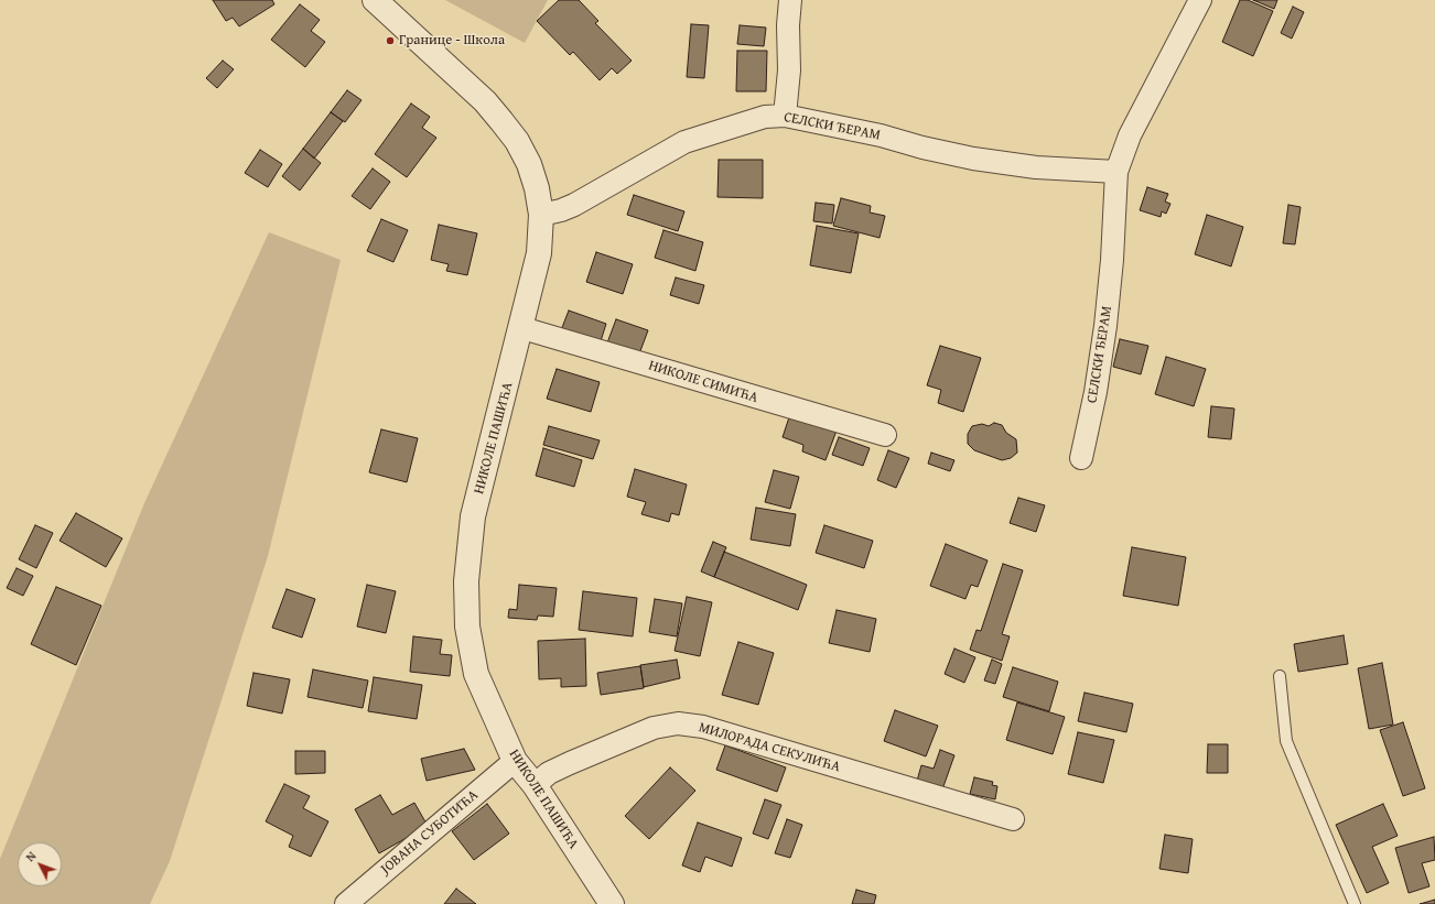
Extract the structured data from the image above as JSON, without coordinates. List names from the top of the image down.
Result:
{
  "streets": {
    "street": [
      "СЕЛСКИ ЂЕРАМ",
      "НИКОЛЕ СИМИЋА",
      "НИКОЛЕ ПАШИЋА",
      "МИЛОРАДА СЕКУЛИЋА",
      "ЈОВАНА СУБОТИЋА"
    ]
  },
  "crossings": [
    ["СЕЛСКИ ЂЕРАМ", "НИКОЛЕ ПАШИЋА"],
    ["НИКОЛЕ СИМИЋА", "НИКОЛЕ ПАШИЋА"],
    ["НИКОЛЕ ПАШИЋА", "МИЛОРАДА СЕКУЛИЋА"],
    ["НИКОЛЕ ПАШИЋА", "ЈОВАНА СУБОТИЋА"]
  ],
  "places": ["Границе - Школа"],
  "north": "top left"
}
